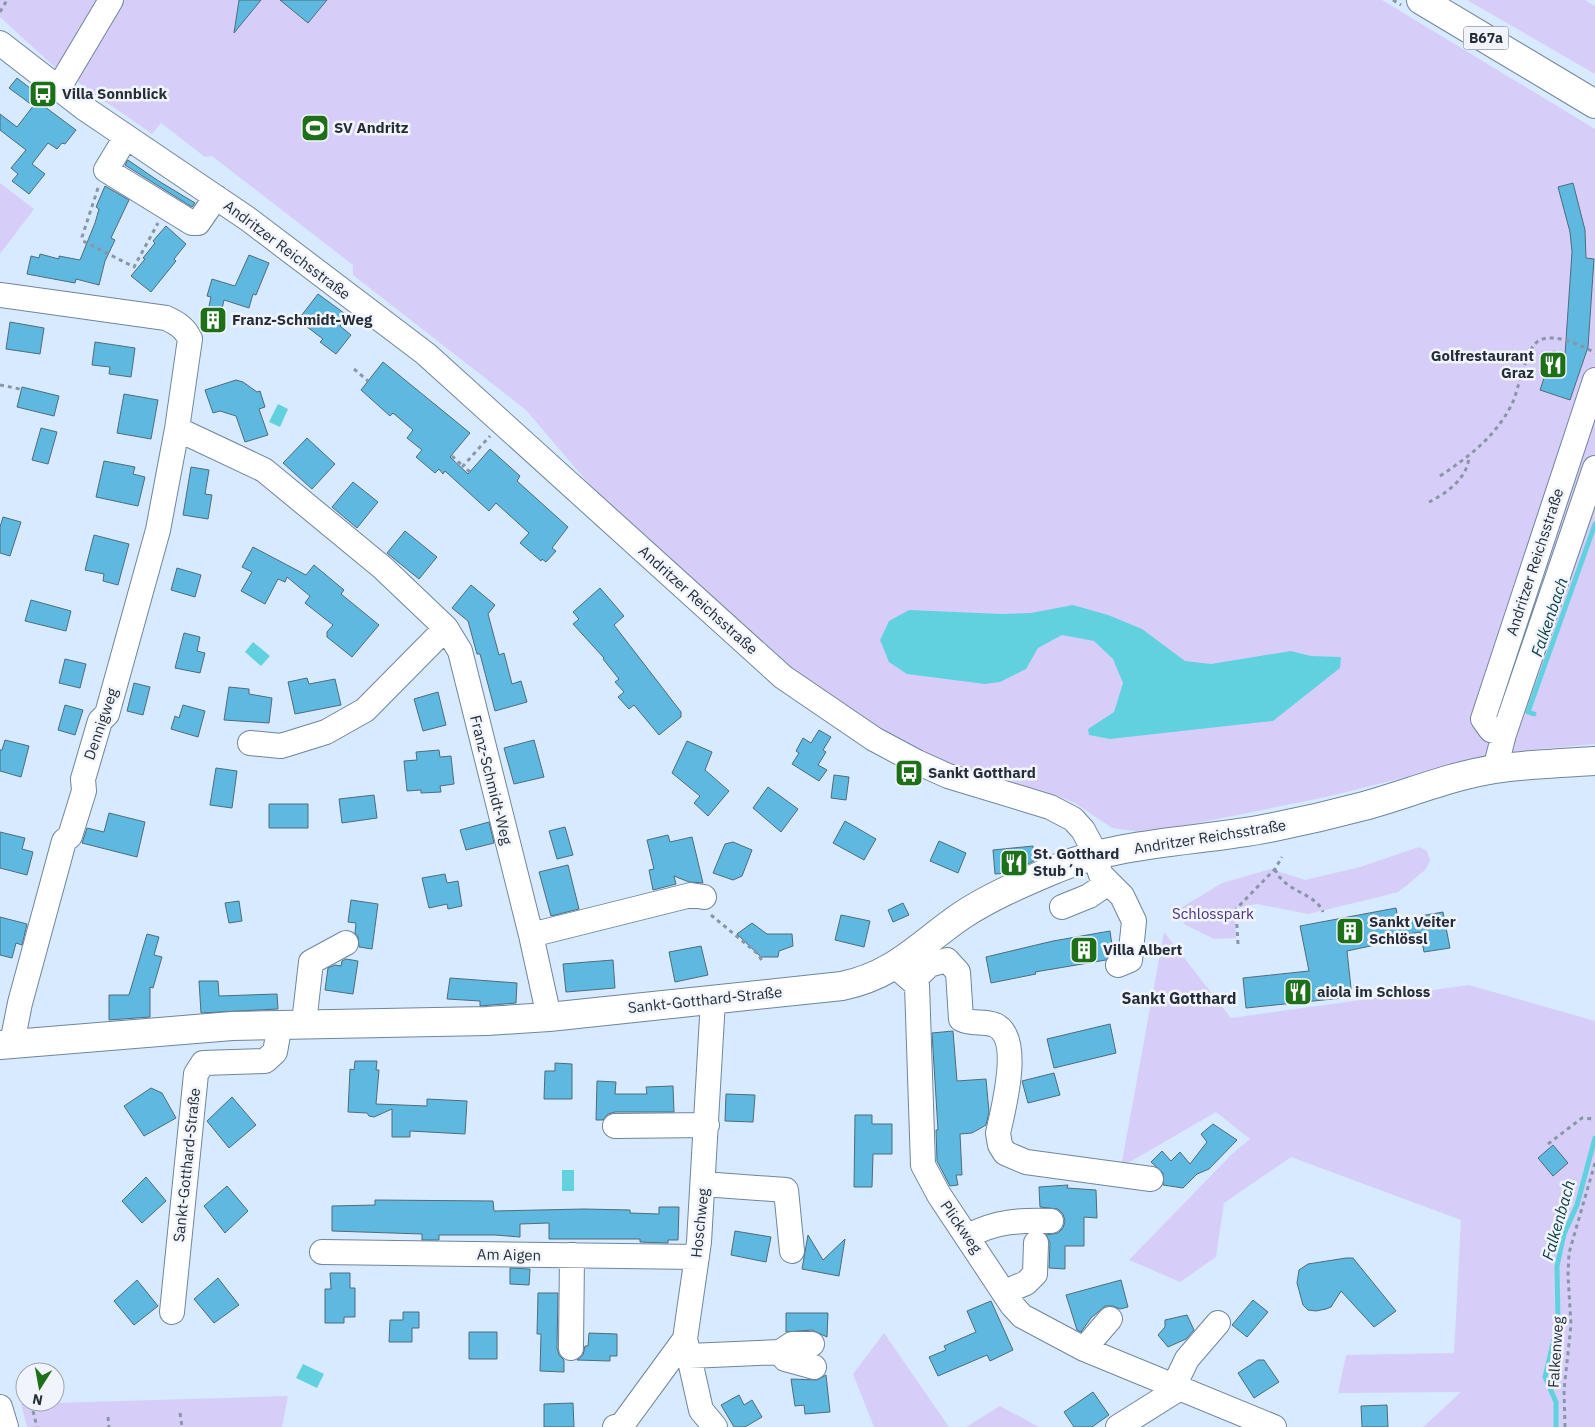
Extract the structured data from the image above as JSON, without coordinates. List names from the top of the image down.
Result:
{
  "streets": {
    "main road": ["B67a", "Andritzer Reichsstraße", "Sankt-Gotthard-Straße"],
    "street": [
      "Dennigweg",
      "Franz-Schmidt-Weg",
      "Hoschweg",
      "Plickweg",
      "Am Aigen"
    ],
    "path": ["Falkenweg"]
  },
  "crossings": [
    ["Andritzer Reichsstraße", "Sankt-Gotthard-Straße"],
    ["Dennigweg", "Franz-Schmidt-Weg"],
    ["Dennigweg", "Sankt-Gotthard-Straße"],
    ["Franz-Schmidt-Weg", "Sankt-Gotthard-Straße"],
    ["Sankt-Gotthard-Straße", "Hoschweg"],
    ["Sankt-Gotthard-Straße", "Plickweg"],
    ["Hoschweg", "Am Aigen"]
  ],
  "districts": ["Sankt Gotthard"],
  "water": ["Falkenbach"],
  "parks": ["Schlosspark"],
  "places": {
    "bus stop": ["Villa Sonnblick", "Sankt Gotthard"],
    "sports": ["SV Andritz"],
    "building": ["Franz-Schmidt-Weg", "Sankt Veiter Schlössl", "Villa Albert"],
    "restaurant": ["Golfrestaurant Graz", "St. Gotthard Stub´n", "aiola im Schloss"]
  },
  "north": "bottom"
}
